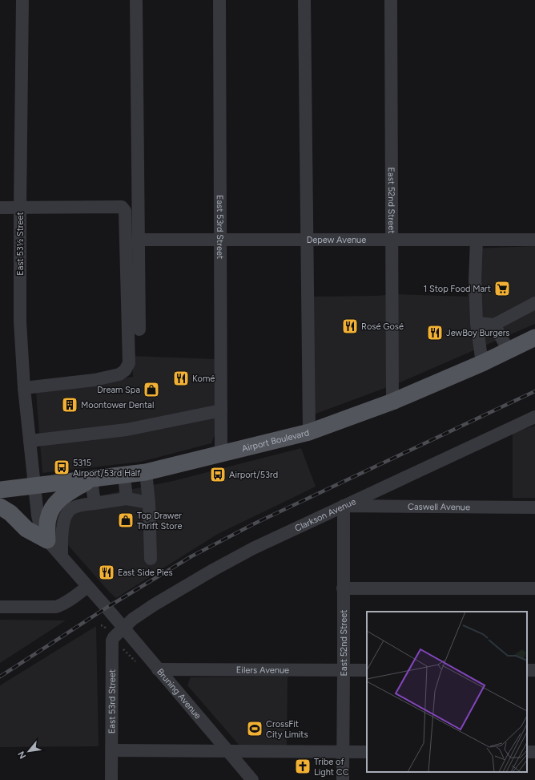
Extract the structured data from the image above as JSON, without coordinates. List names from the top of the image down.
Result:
{
  "streets": {
    "main road": ["Airport Boulevard"],
    "street": [
      "East 52nd Street",
      "East 53rd Street",
      "Depew Avenue",
      "East 53½ Street",
      "Caswell Avenue",
      "Clarkson Avenue",
      "Eilers Avenue",
      "Bruning Avenue"
    ]
  },
  "crossings": [
    ["East 52nd Street", "Depew Avenue"],
    ["East 52nd Street", "Airport Boulevard"],
    ["East 52nd Street", "Caswell Avenue"],
    ["East 52nd Street", "Clarkson Avenue"],
    ["East 52nd Street", "Eilers Avenue"],
    ["East 53rd Street", "Depew Avenue"],
    ["East 53rd Street", "Airport Boulevard"],
    ["East 53rd Street", "Clarkson Avenue"],
    ["East 53rd Street", "Bruning Avenue"],
    ["East 53½ Street", "Airport Boulevard"],
    ["Caswell Avenue", "Clarkson Avenue"],
    ["Clarkson Avenue", "Bruning Avenue"],
    ["Eilers Avenue", "Bruning Avenue"]
  ],
  "places": {
    "supermarket": ["1 Stop Food Mart"],
    "restaurant": [
      "Rosé Gosé",
      "JewBoy Burgers",
      "Komé",
      "East Side Pies"
    ],
    "shop": ["Dream Spa", "Top Drawer Thrift Store"],
    "building": ["Moontower Dental"],
    "bus stop": ["5315 Airport/53rd Half", "Airport/53rd"],
    "sports": ["CrossFit City Limits"],
    "church": ["Tribe of Light CC"]
  },
  "north": "bottom left"
}
